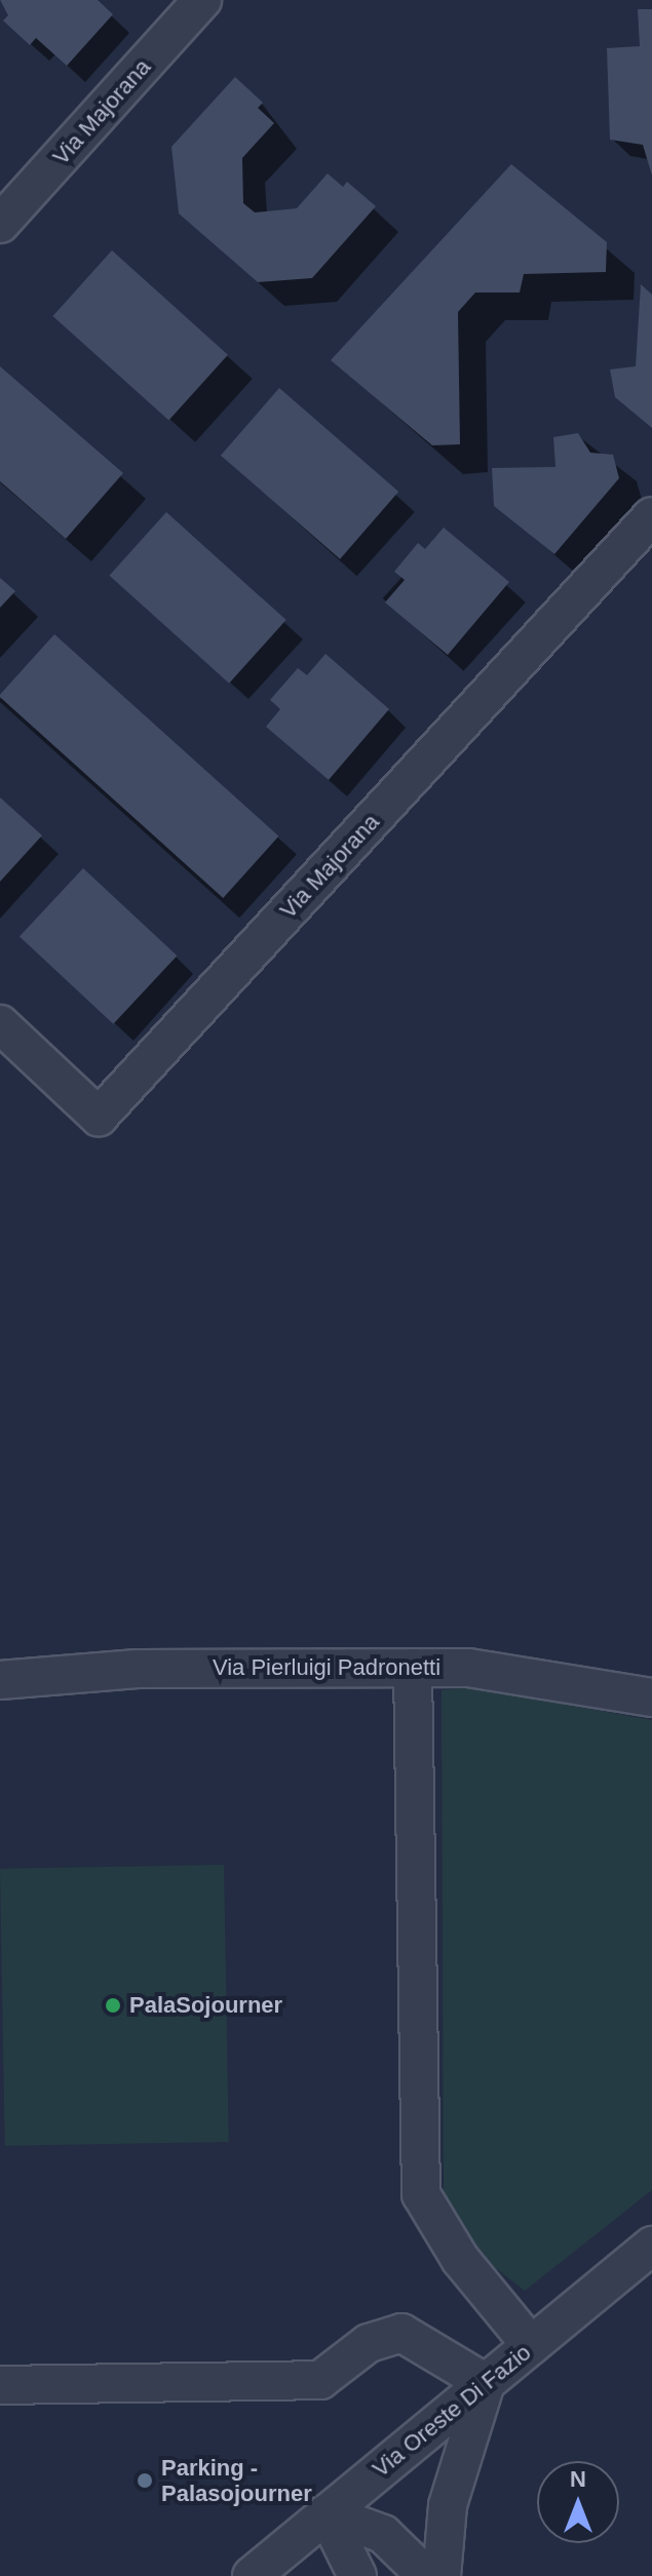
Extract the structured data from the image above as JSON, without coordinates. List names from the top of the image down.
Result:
{
  "streets": {
    "street": ["Via Majorana", "Via Pierluigi Padronetti", "Via Oreste Di Fazio"]
  },
  "places": ["PalaSojourner", "Parking - Palasojourner"],
  "north": "top"
}
